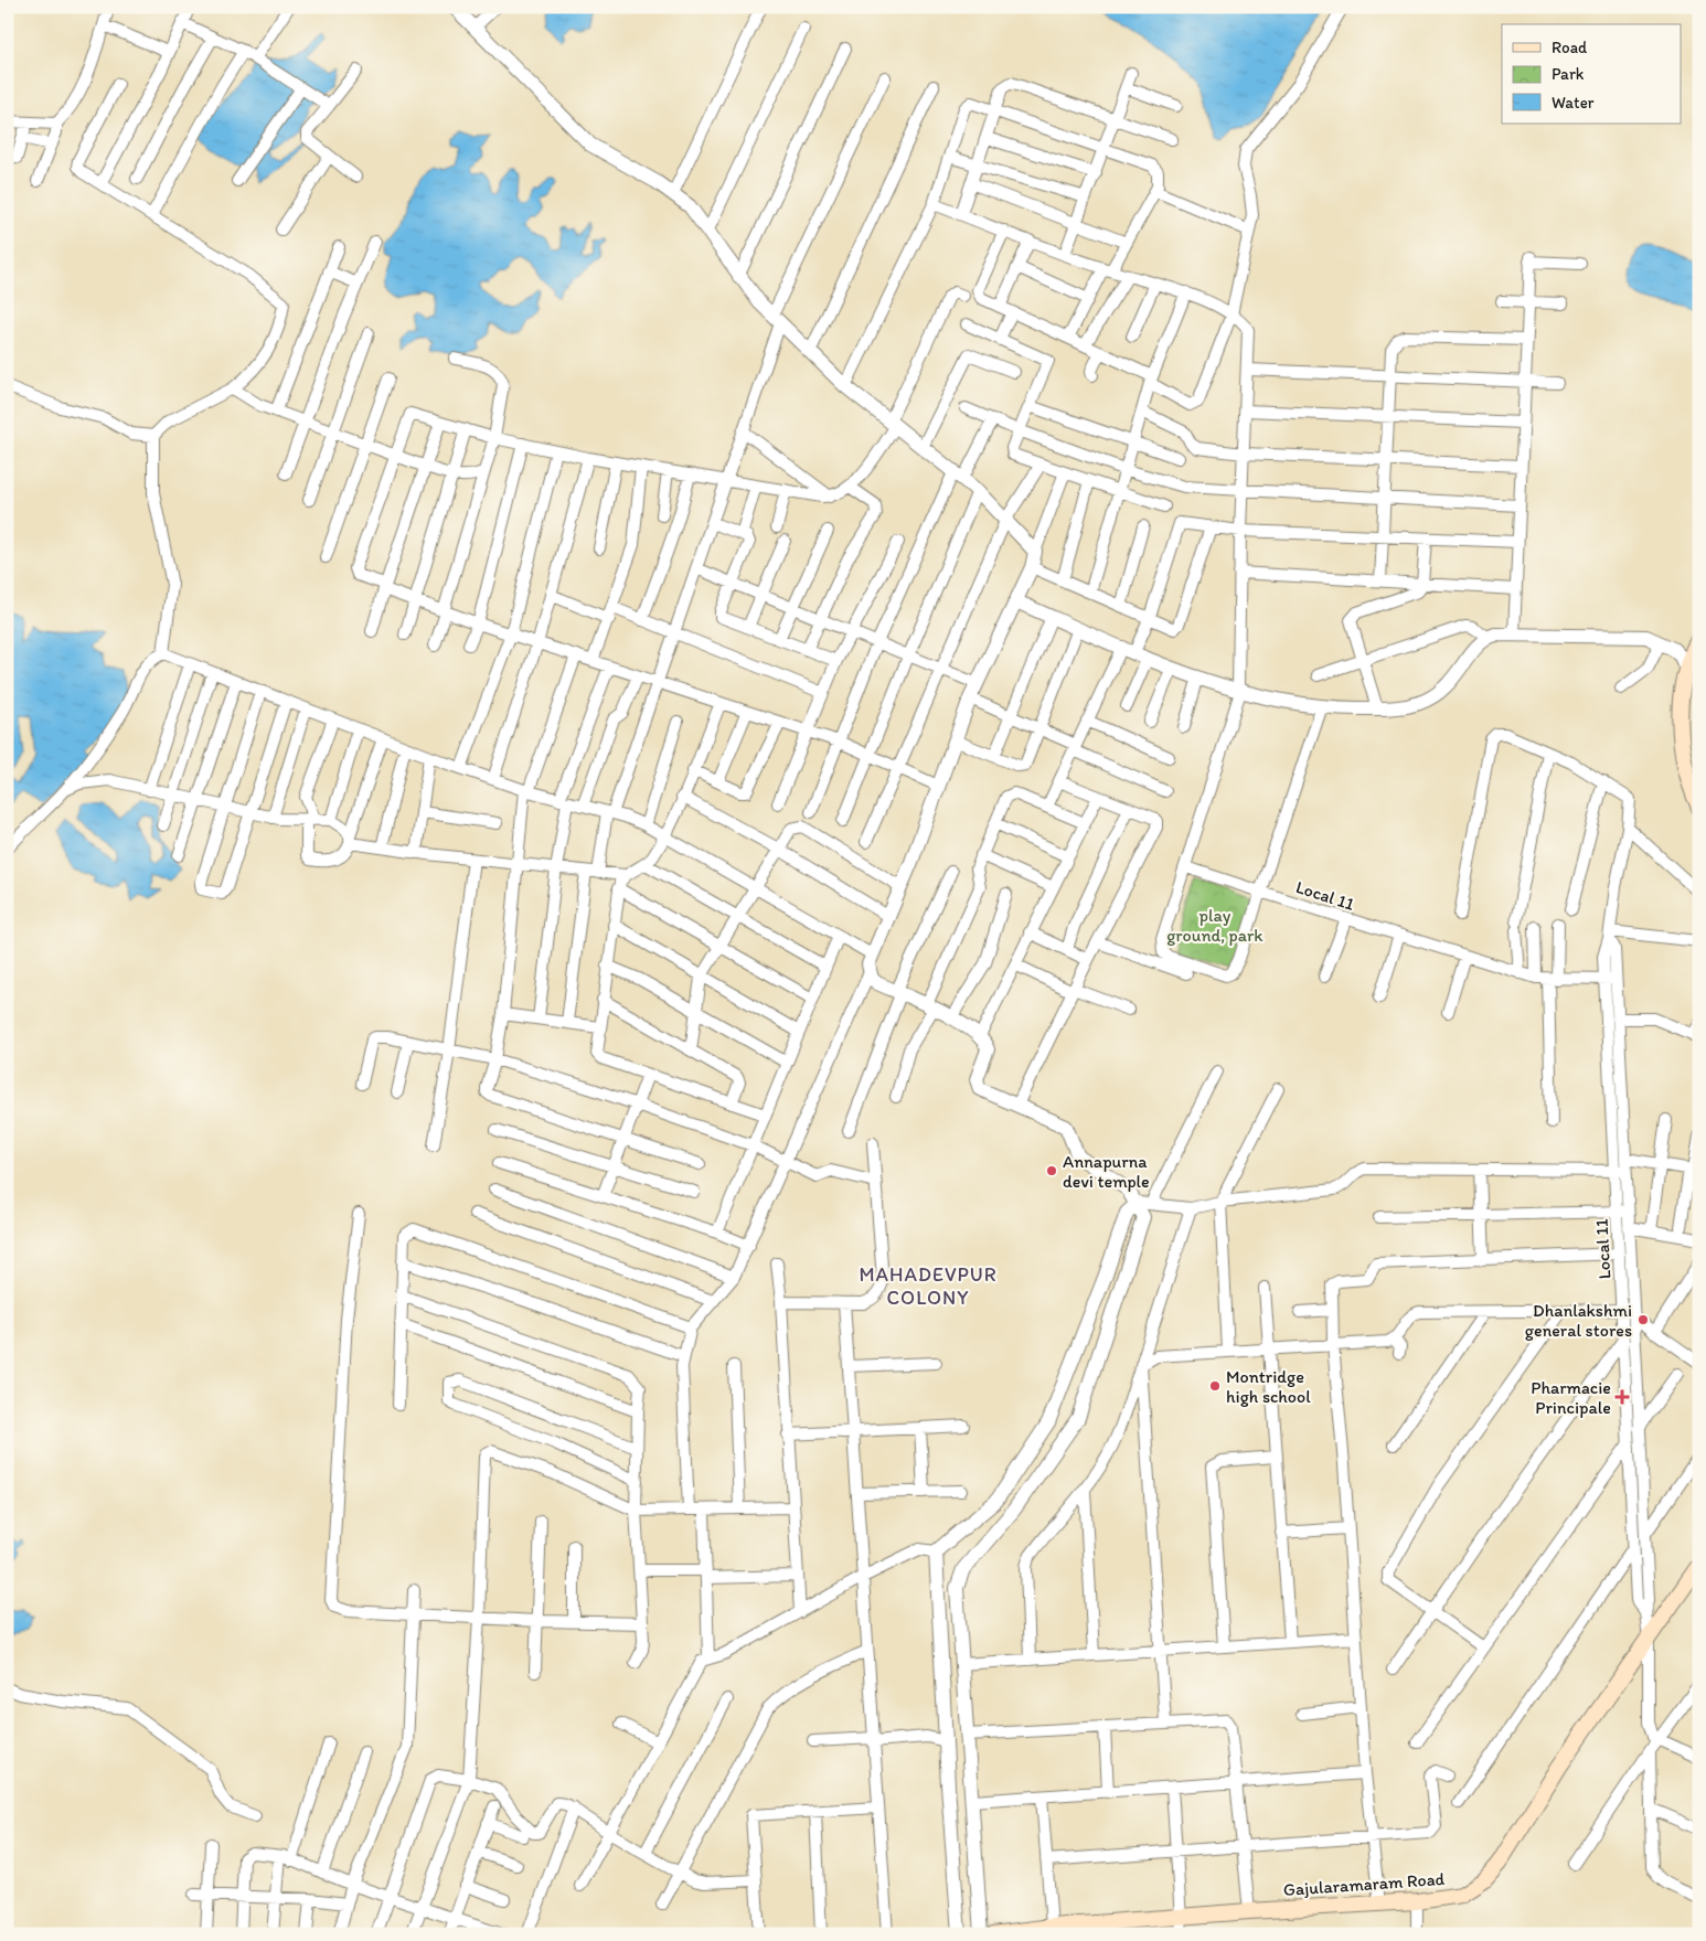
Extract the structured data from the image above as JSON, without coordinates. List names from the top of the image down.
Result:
{
  "streets": {
    "main road": ["Gajularamaram Road"],
    "street": ["Local 11"]
  },
  "crossings": [
    ["Local 11", "Gajularamaram Road"]
  ],
  "districts": ["MAHADEVPUR COLONY"],
  "parks": ["play ground, park"],
  "places": {
    "other": ["Annapurna devi temple", "Dhanlakshmi general stores", "Montridge high school"],
    "health": ["Pharmacie Principale"]
  },
  "legend": ["Road", "Park", "Water"]
}
